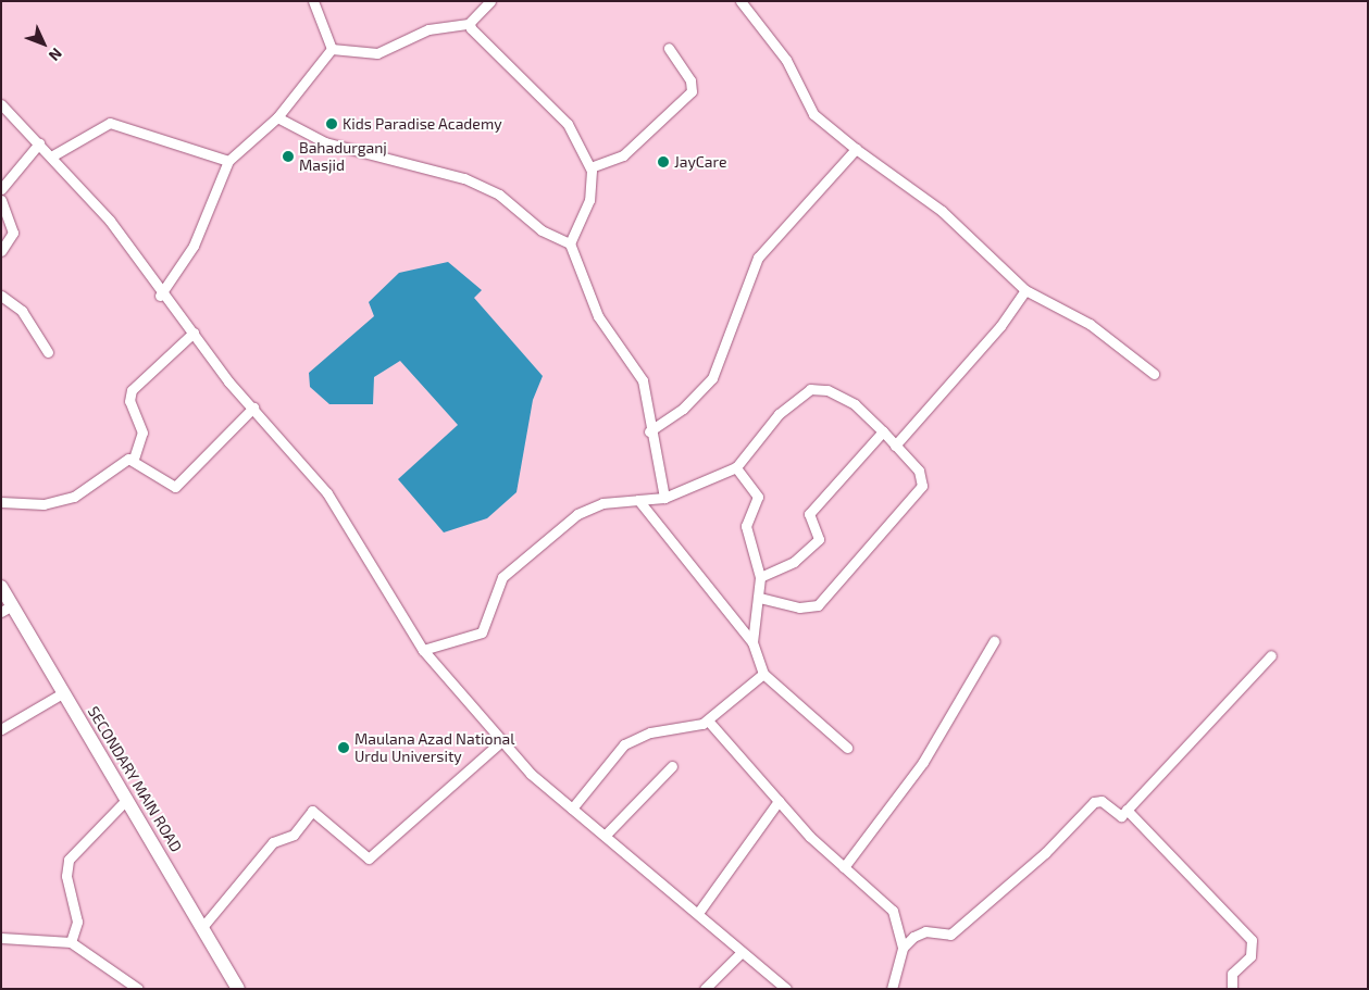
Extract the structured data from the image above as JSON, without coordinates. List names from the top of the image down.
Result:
{
  "streets": {
    "main road": ["SECONDARY MAIN ROAD"]
  },
  "places": [
    "Kids Paradise Academy",
    "Bahadurganj Masjid",
    "JayCare",
    "Maulana Azad National Urdu University"
  ],
  "north": "bottom right"
}
